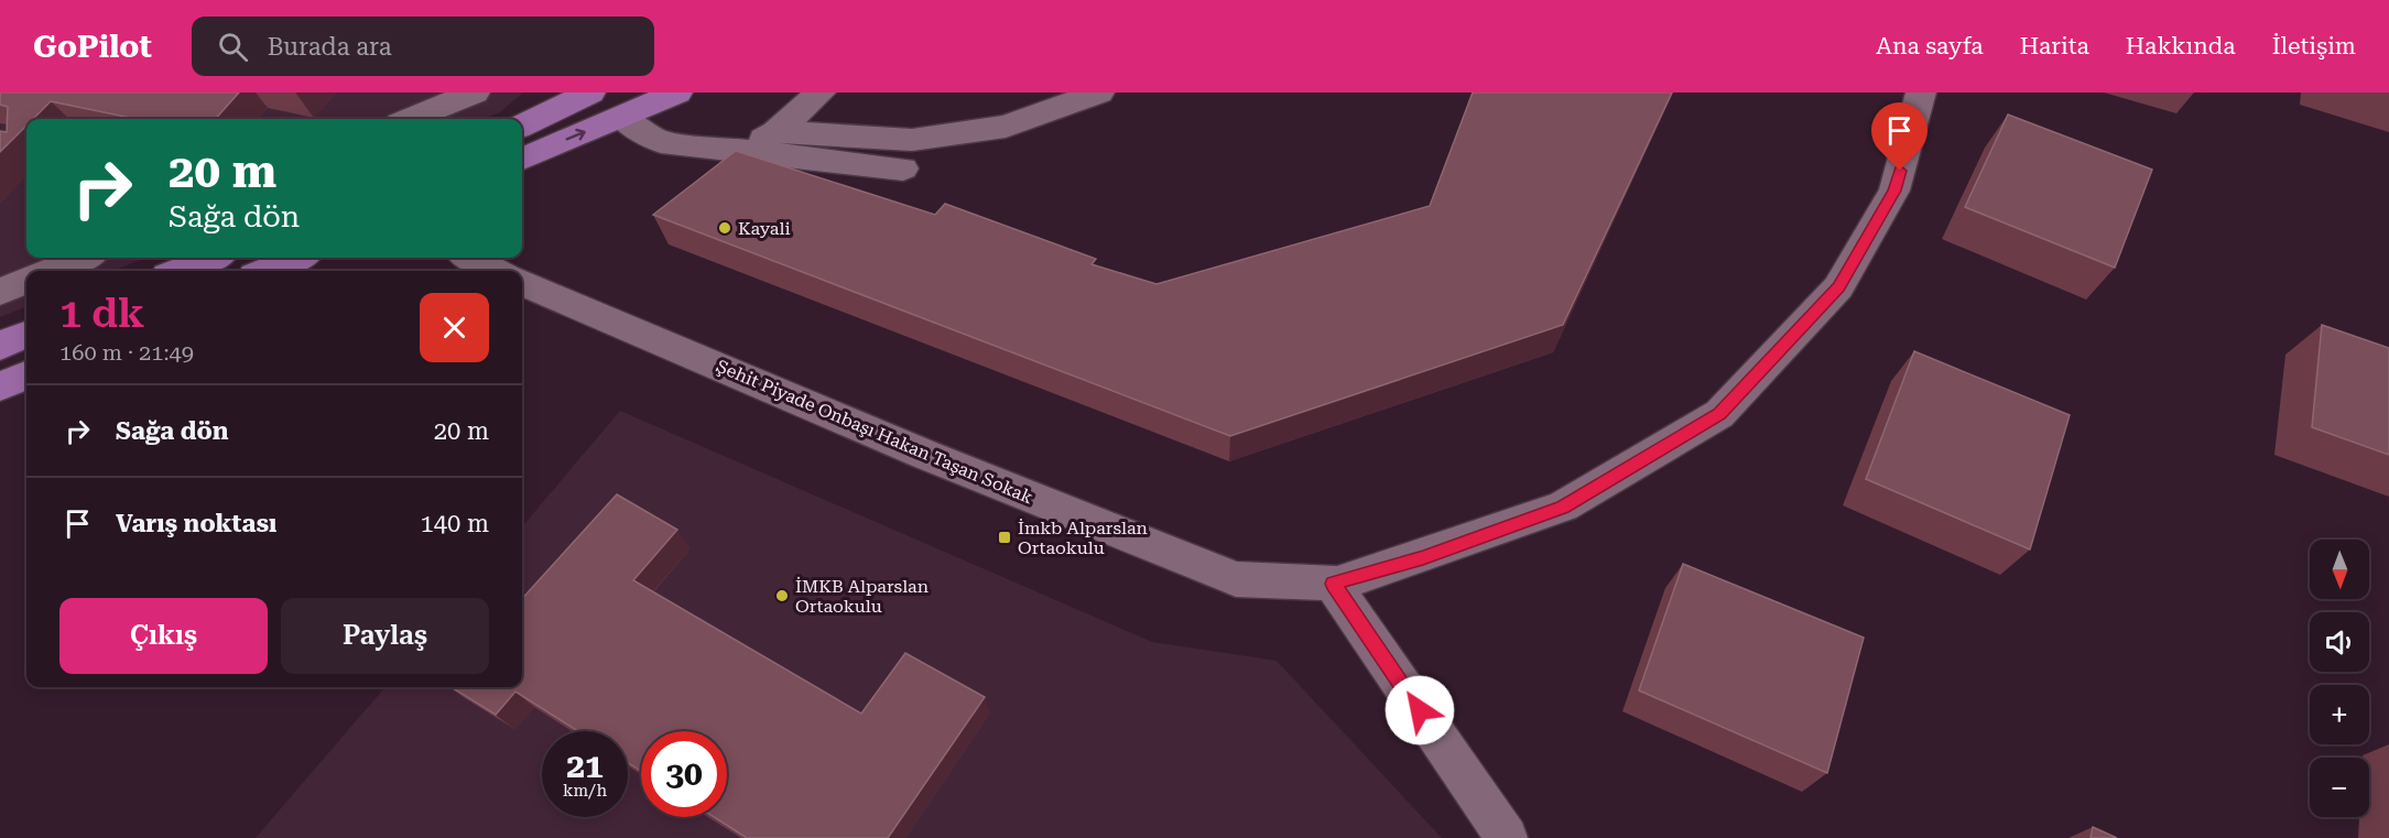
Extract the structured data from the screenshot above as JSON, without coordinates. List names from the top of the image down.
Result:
{
  "streets": {
    "street": ["Şehit Piyade Onbaşı Hakan Taşan Sokak"]
  },
  "places": {
    "other": ["Kayali", "İMKB Alparslan Ortaokulu"],
    "transit": ["İmkb Alparslan Ortaokulu"]
  },
  "north": "bottom",
  "page": {
    "header": "GoPilot",
    "search": "Burada ara",
    "nav": [
      "Ana sayfa",
      "Harita",
      "Hakkında",
      "İletişim"
    ],
    "turn": ["20 m", "Sağa dön"],
    "heading": ["1 dk", "160 m · 21:49"],
    "list": [
      {
        "name": "Sağa dön",
        "value": "20 m"
      },
      {
        "name": "Varış noktası",
        "value": "140 m"
      }
    ],
    "map_buttons": ["+", "−"],
    "buttons": ["Çıkış", "Paylaş"],
    "speed": "21 km/h",
    "limit": "30"
  }
}
